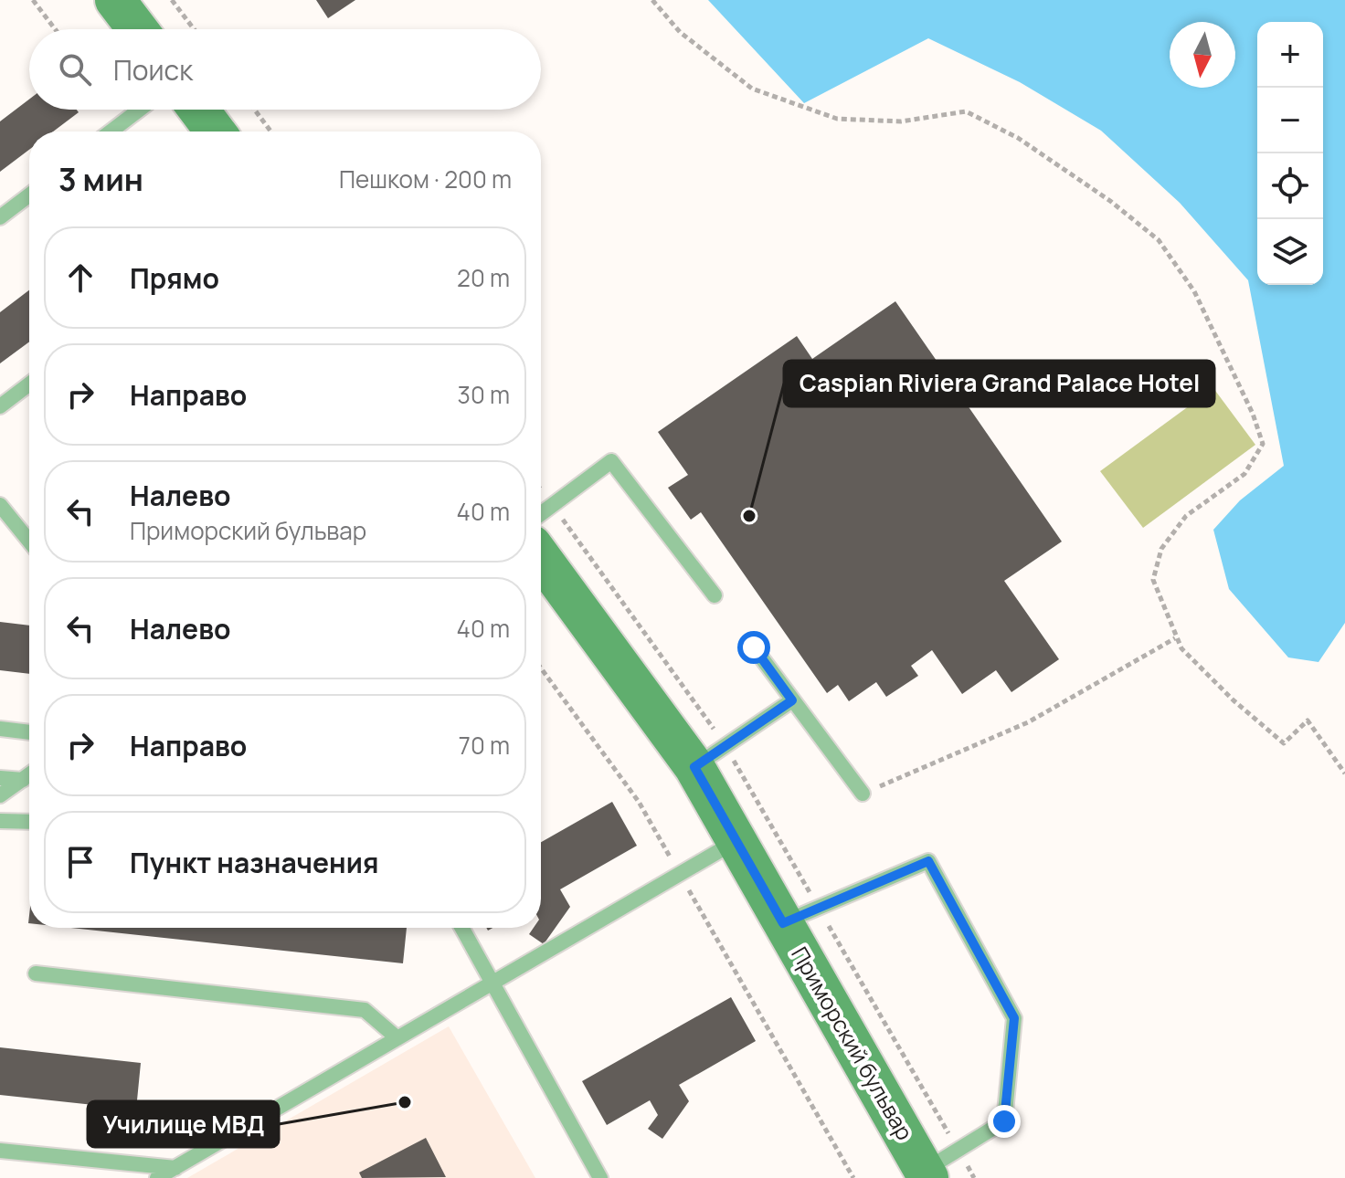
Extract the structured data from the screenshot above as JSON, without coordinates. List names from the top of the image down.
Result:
{
  "streets": {
    "street": ["Приморский бульвар"]
  },
  "places": ["Caspian Riviera Grand Palace Hotel", "Училище МВД"],
  "north": "bottom",
  "page": {
    "map_buttons": ["+", "−"],
    "search": "Поиск",
    "heading": ["3 мин", "Пешком · 200 m"],
    "list": [
      ["Прямо", "20 m"],
      ["Направо", "30 m"],
      ["Налево", "Приморский бульвар", "40 m"],
      ["Налево", "40 m"],
      ["Направо", "70 m"],
      "Пункт назначения"
    ]
  }
}
